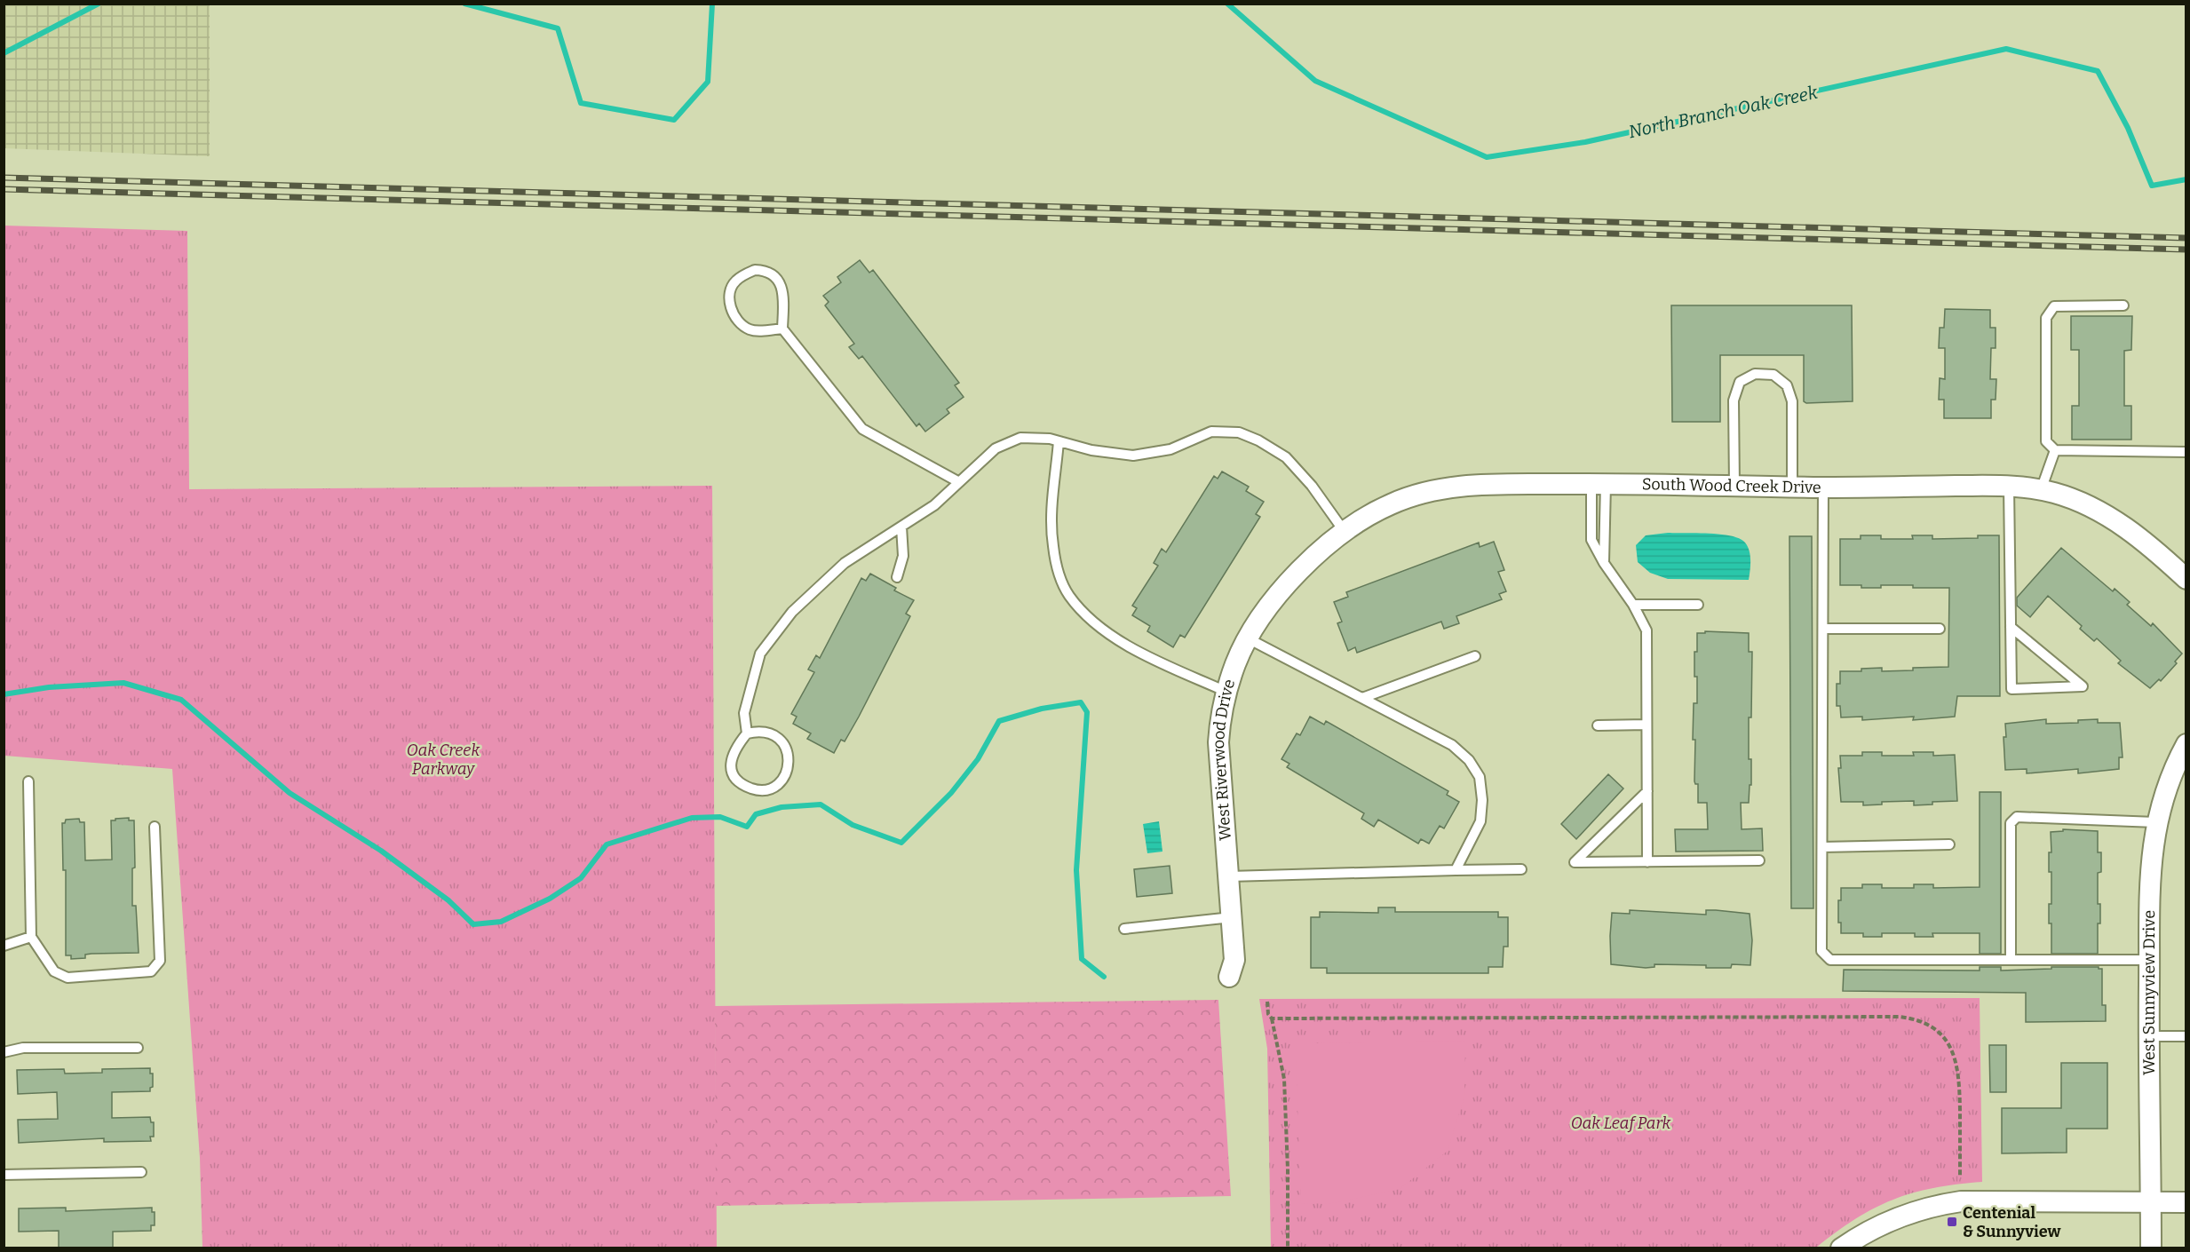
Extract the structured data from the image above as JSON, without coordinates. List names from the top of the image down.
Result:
{
  "streets": {
    "street": ["South Wood Creek Drive", "West Riverwood Drive", "West Sunnyview Drive"]
  },
  "crossings": [
    ["South Wood Creek Drive", "West Riverwood Drive"]
  ],
  "water": ["North Branch Oak Creek"],
  "parks": ["Oak Creek Parkway", "Oak Leaf Park"],
  "places": {
    "transit": ["Centenial & Sunnyview"]
  }
}
